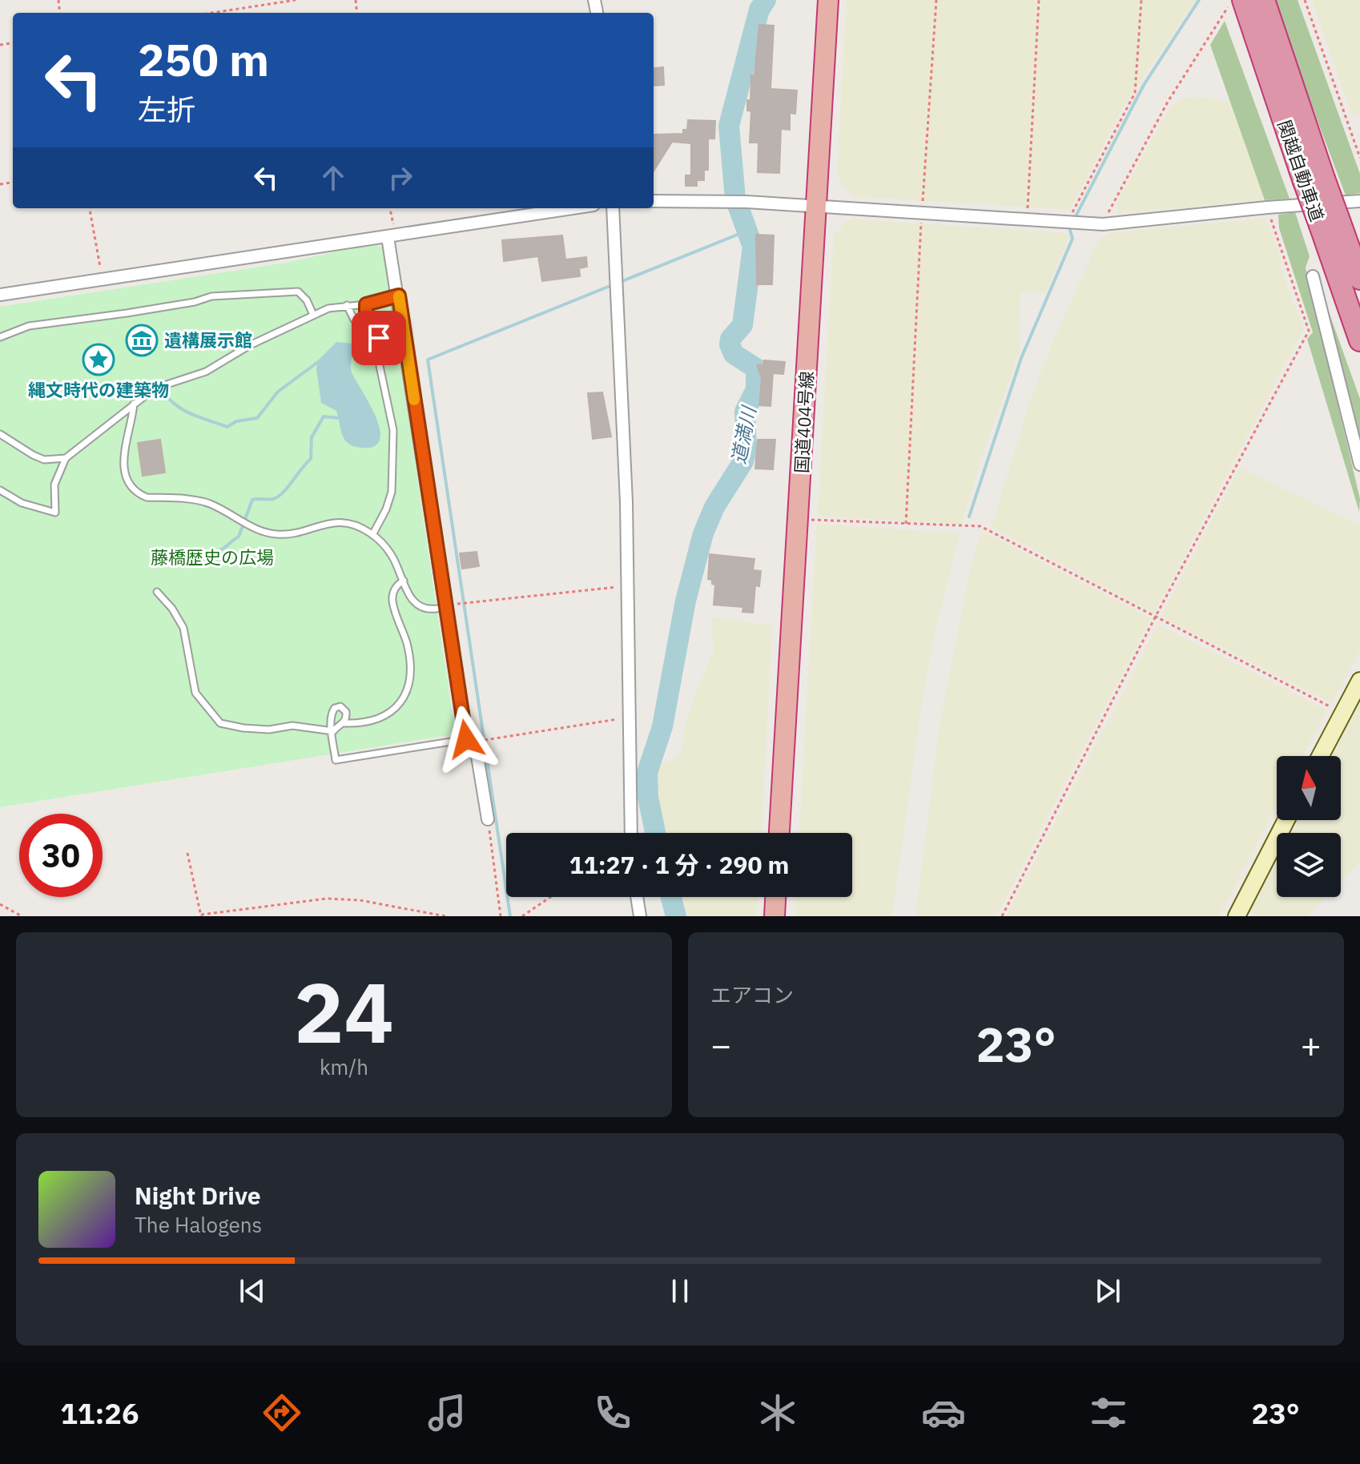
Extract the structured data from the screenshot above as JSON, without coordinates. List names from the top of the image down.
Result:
{
  "streets": {
    "highway": ["関越自動車道", "国道404号線"]
  },
  "water": ["道満川"],
  "parks": ["藤橋歴史の広場"],
  "places": {
    "museum": ["遺構展示館"],
    "place": ["縄文時代の建築物"]
  },
  "north": "top",
  "page": {
    "turn": ["250 m", "左折"],
    "limit": "30",
    "trip": "11:27 · 1 分 · 290 m",
    "tile": [
      ["24", "km/h"],
      "エアコン"
    ],
    "heat": ["−", "23°", "+"],
    "song": ["Night Drive", "The Halogens"],
    "tabs": ["11:26", "23°"]
  }
}
